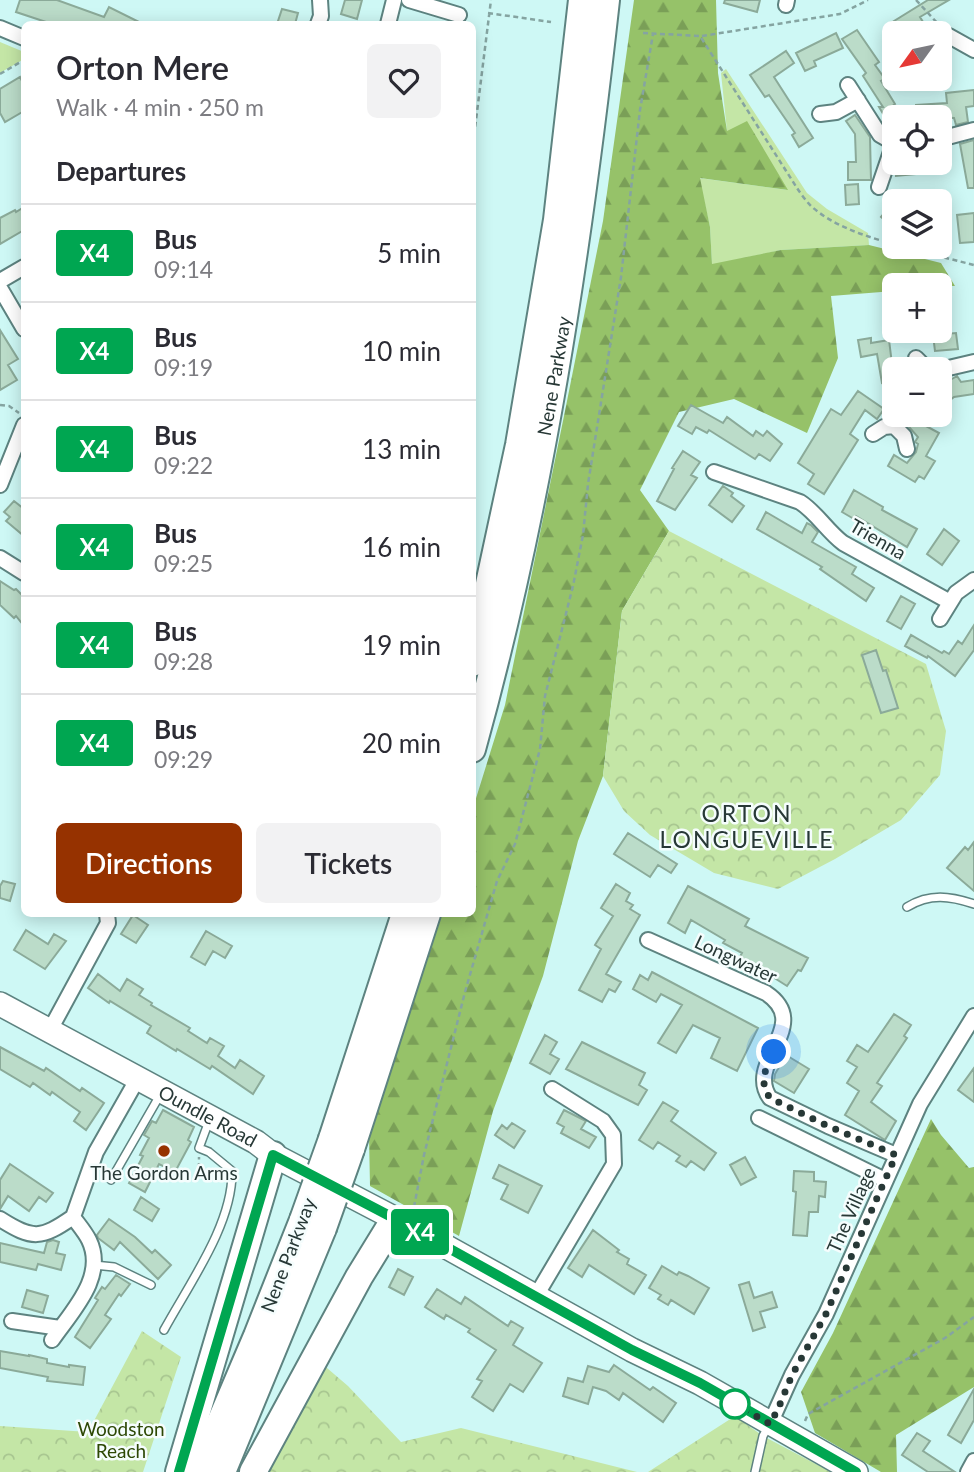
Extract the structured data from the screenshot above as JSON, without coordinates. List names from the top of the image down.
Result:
{
  "streets": {
    "highway": ["Nene Parkway"],
    "main road": ["Oundle Road"],
    "street": ["Trienna", "Longwater", "The Village"]
  },
  "crossings": [
    ["Longwater", "The Village"],
    ["Oundle Road", "The Village"]
  ],
  "districts": ["ORTON LONGUEVILLE"],
  "parks": ["Woodston Reach"],
  "places": ["The Gordon Arms"],
  "lines": ["bus line X4"],
  "north": "bottom left",
  "page": {
    "on_map": "X4",
    "map_buttons": ["+", "−"],
    "heading": [
      ["Orton Mere", "Walk · 4 min · 250 m"],
      "Departures"
    ],
    "list": [
      {
        "mark": "X4",
        "name": "Bus",
        "note": "09:14",
        "value": "5 min"
      },
      {
        "mark": "X4",
        "name": "Bus",
        "note": "09:19",
        "value": "10 min"
      },
      {
        "mark": "X4",
        "name": "Bus",
        "note": "09:22",
        "value": "13 min"
      },
      {
        "mark": "X4",
        "name": "Bus",
        "note": "09:25",
        "value": "16 min"
      },
      {
        "mark": "X4",
        "name": "Bus",
        "note": "09:28",
        "value": "19 min"
      },
      {
        "mark": "X4",
        "name": "Bus",
        "note": "09:29",
        "value": "20 min"
      }
    ],
    "buttons": ["Directions", "Tickets"]
  }
}
